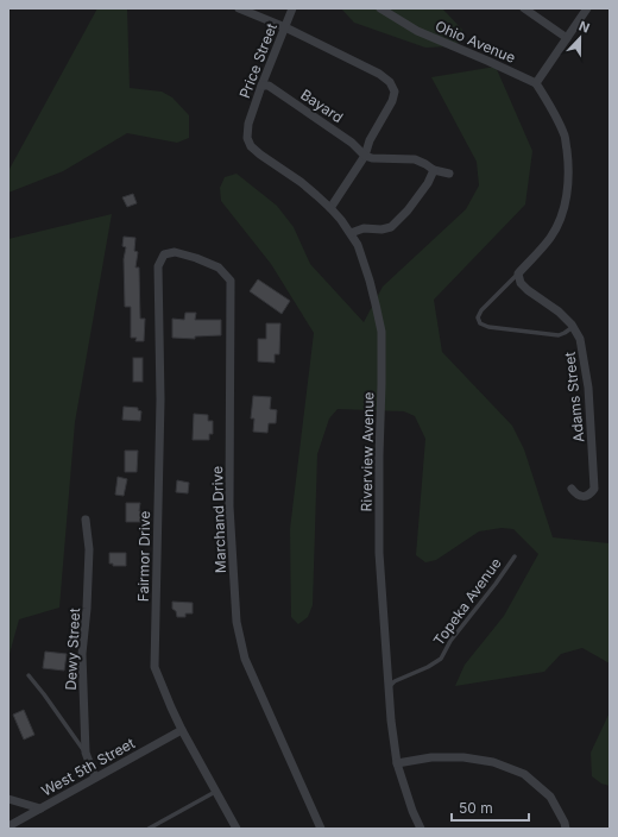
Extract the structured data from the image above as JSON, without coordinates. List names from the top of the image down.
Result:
{
  "streets": {
    "street": [
      "Ohio Avenue",
      "Price Street",
      "Bayard",
      "Adams Street",
      "Riverview Avenue",
      "Marchand Drive",
      "Fairmor Drive",
      "Dewy Street",
      "West 5th Street"
    ],
    "lane": ["Topeka Avenue"]
  },
  "crossings": [
    ["Price Street", "Bayard"],
    ["Price Street", "Riverview Avenue"],
    ["Riverview Avenue", "Topeka Avenue"],
    ["Marchand Drive", "Fairmor Drive"],
    ["Fairmor Drive", "West 5th Street"],
    ["Dewy Street", "West 5th Street"]
  ],
  "scale_bar": "50 m",
  "north": "top"
}
